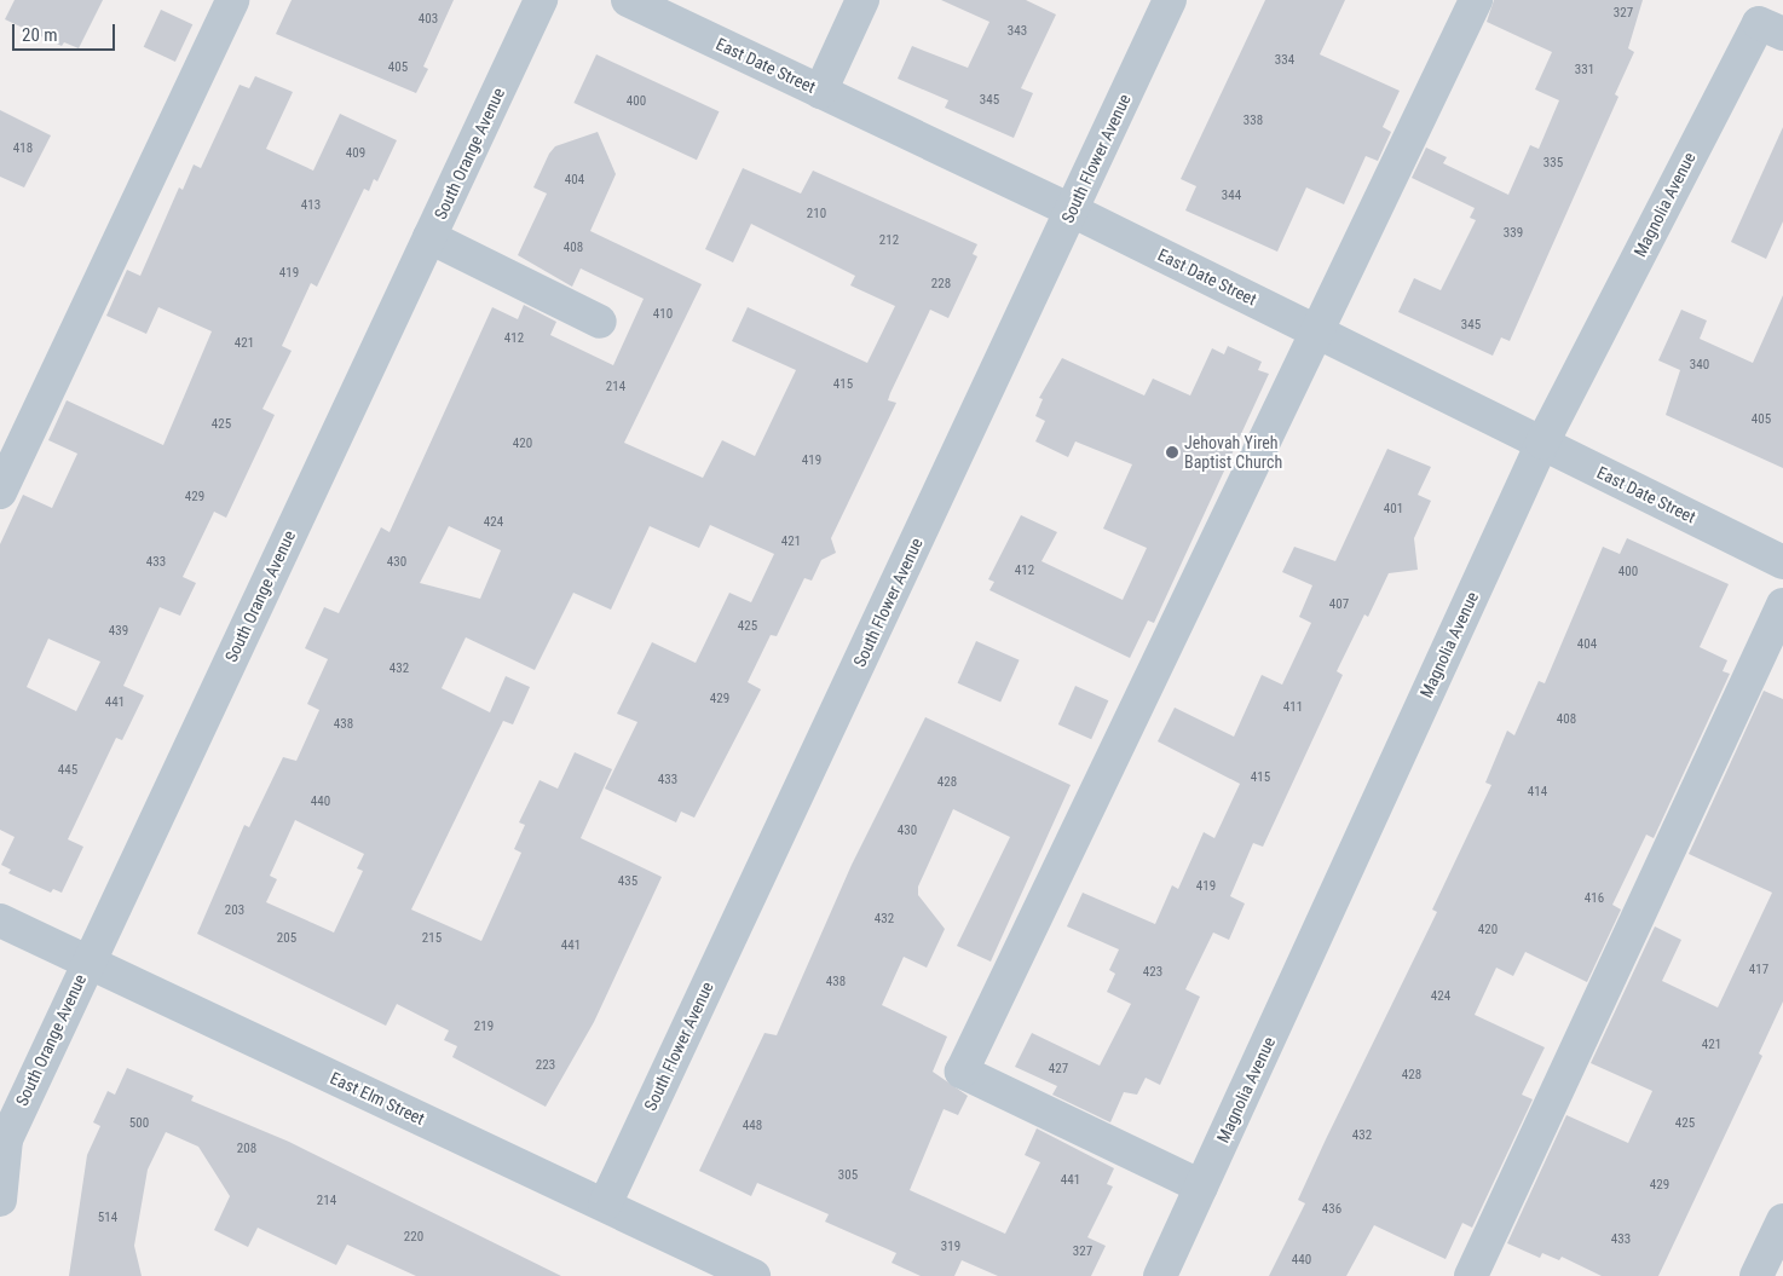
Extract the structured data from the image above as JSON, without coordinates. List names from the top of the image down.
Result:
{
  "streets": {
    "street": [
      "East Date Street",
      "South Orange Avenue",
      "South Flower Avenue",
      "Magnolia Avenue",
      "East Elm Street"
    ]
  },
  "crossings": [
    ["East Date Street", "South Flower Avenue"],
    ["East Date Street", "Magnolia Avenue"],
    ["South Orange Avenue", "East Elm Street"],
    ["South Flower Avenue", "East Elm Street"]
  ],
  "places": ["Jehovah Yireh Baptist Church"],
  "house_numbers": [
    "327",
    "403",
    "343",
    "334",
    "405",
    "331",
    "345",
    "400",
    "338",
    "418",
    "409",
    "335",
    "404",
    "344",
    "413",
    "210",
    "339",
    "212",
    "408",
    "419",
    "228",
    "410",
    "345",
    "412",
    "421",
    "340",
    "415",
    "214",
    "405",
    "425",
    "420",
    "419",
    "429",
    "401",
    "424",
    "421",
    "433",
    "430",
    "412",
    "400",
    "407",
    "425",
    "439",
    "404",
    "432",
    "429",
    "441",
    "411",
    "408",
    "438",
    "445",
    "415",
    "433",
    "428",
    "414",
    "440",
    "430",
    "435",
    "419",
    "416",
    "203",
    "432",
    "420",
    "205",
    "215",
    "441",
    "417",
    "423",
    "438",
    "424",
    "219",
    "421",
    "223",
    "427",
    "428",
    "500",
    "425",
    "448",
    "432",
    "208",
    "305",
    "441",
    "429",
    "214",
    "436",
    "514",
    "220",
    "433",
    "319",
    "327",
    "440"
  ],
  "scale_bar": "20 m"
}
